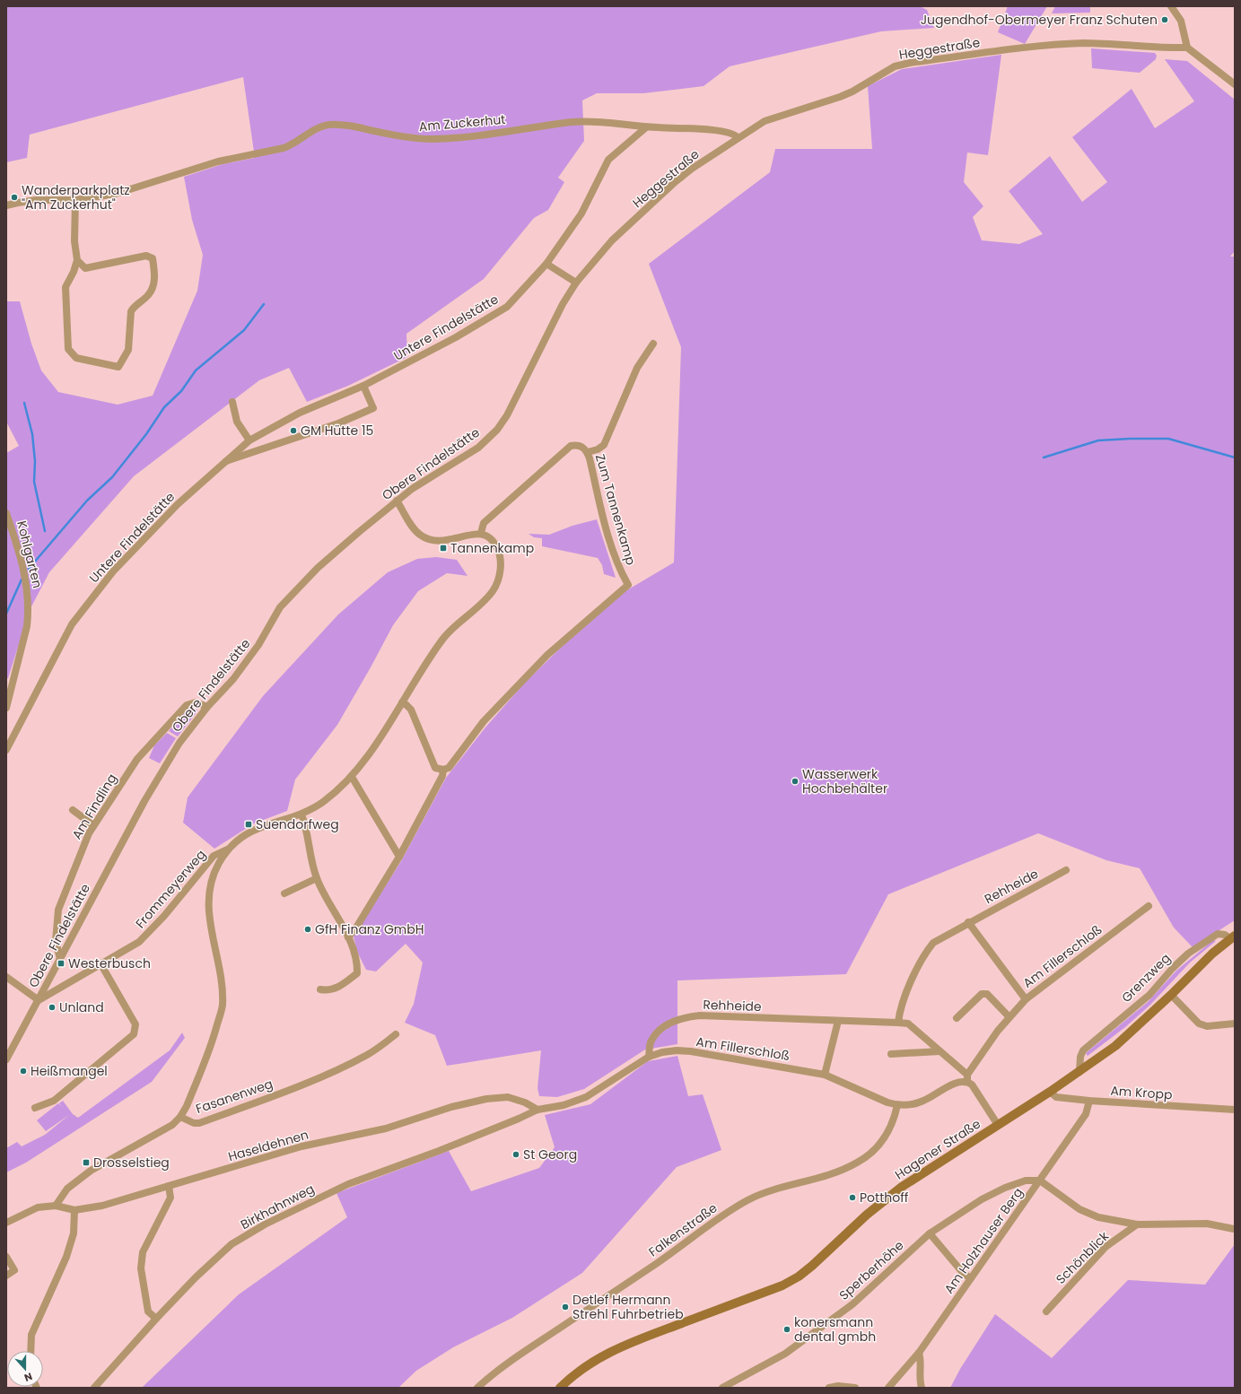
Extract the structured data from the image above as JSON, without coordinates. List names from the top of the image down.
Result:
{
  "streets": {
    "main road": ["Hagener Straße"],
    "street": [
      "Heggestraße",
      "Am Zuckerhut",
      "Untere Findelstätte",
      "Obere Findelstätte",
      "Zum Tannenkamp",
      "Kohlgarten",
      "Am Findling",
      "Rehheide",
      "Frommeyerweg",
      "Am Fillerschloß",
      "Grenzweg",
      "Am Kropp",
      "Fasanenweg",
      "Haseldehnen",
      "Birkhahnweg",
      "Falkenstraße",
      "Am Holzhauser Berg",
      "Schönblick",
      "Sperberhöhe"
    ]
  },
  "crossings": [
    ["Heggestraße", "Am Zuckerhut"],
    ["Heggestraße", "Obere Findelstätte"],
    ["Am Zuckerhut", "Untere Findelstätte"],
    ["Obere Findelstätte", "Am Findling"],
    ["Obere Findelstätte", "Frommeyerweg"],
    ["Rehheide", "Am Fillerschloß"],
    ["Am Fillerschloß", "Haseldehnen"],
    ["Am Fillerschloß", "Birkhahnweg"],
    ["Am Fillerschloß", "Falkenstraße"],
    ["Grenzweg", "Hagener Straße"],
    ["Am Kropp", "Hagener Straße"],
    ["Am Kropp", "Am Holzhauser Berg"],
    ["Fasanenweg", "Haseldehnen"],
    ["Am Holzhauser Berg", "Schönblick"],
    ["Am Holzhauser Berg", "Sperberhöhe"],
    ["Schönblick", "Sperberhöhe"]
  ],
  "places": {
    "other": [
      "Jugendhof-Obermeyer Franz Schuten",
      "Wanderparkplatz \"Am Zuckerhut\"",
      "GM Hütte 15",
      "Wasserwerk Hochbehälter",
      "GfH Finanz GmbH",
      "Unland",
      "Heißmangel",
      "St Georg",
      "Potthoff",
      "Detlef Hermann Strehl Fuhrbetrieb",
      "konersmann dental gmbh"
    ],
    "transit": [
      "Tannenkamp",
      "Suendorfweg",
      "Westerbusch",
      "Drosselstieg"
    ]
  },
  "north": "bottom"
}
